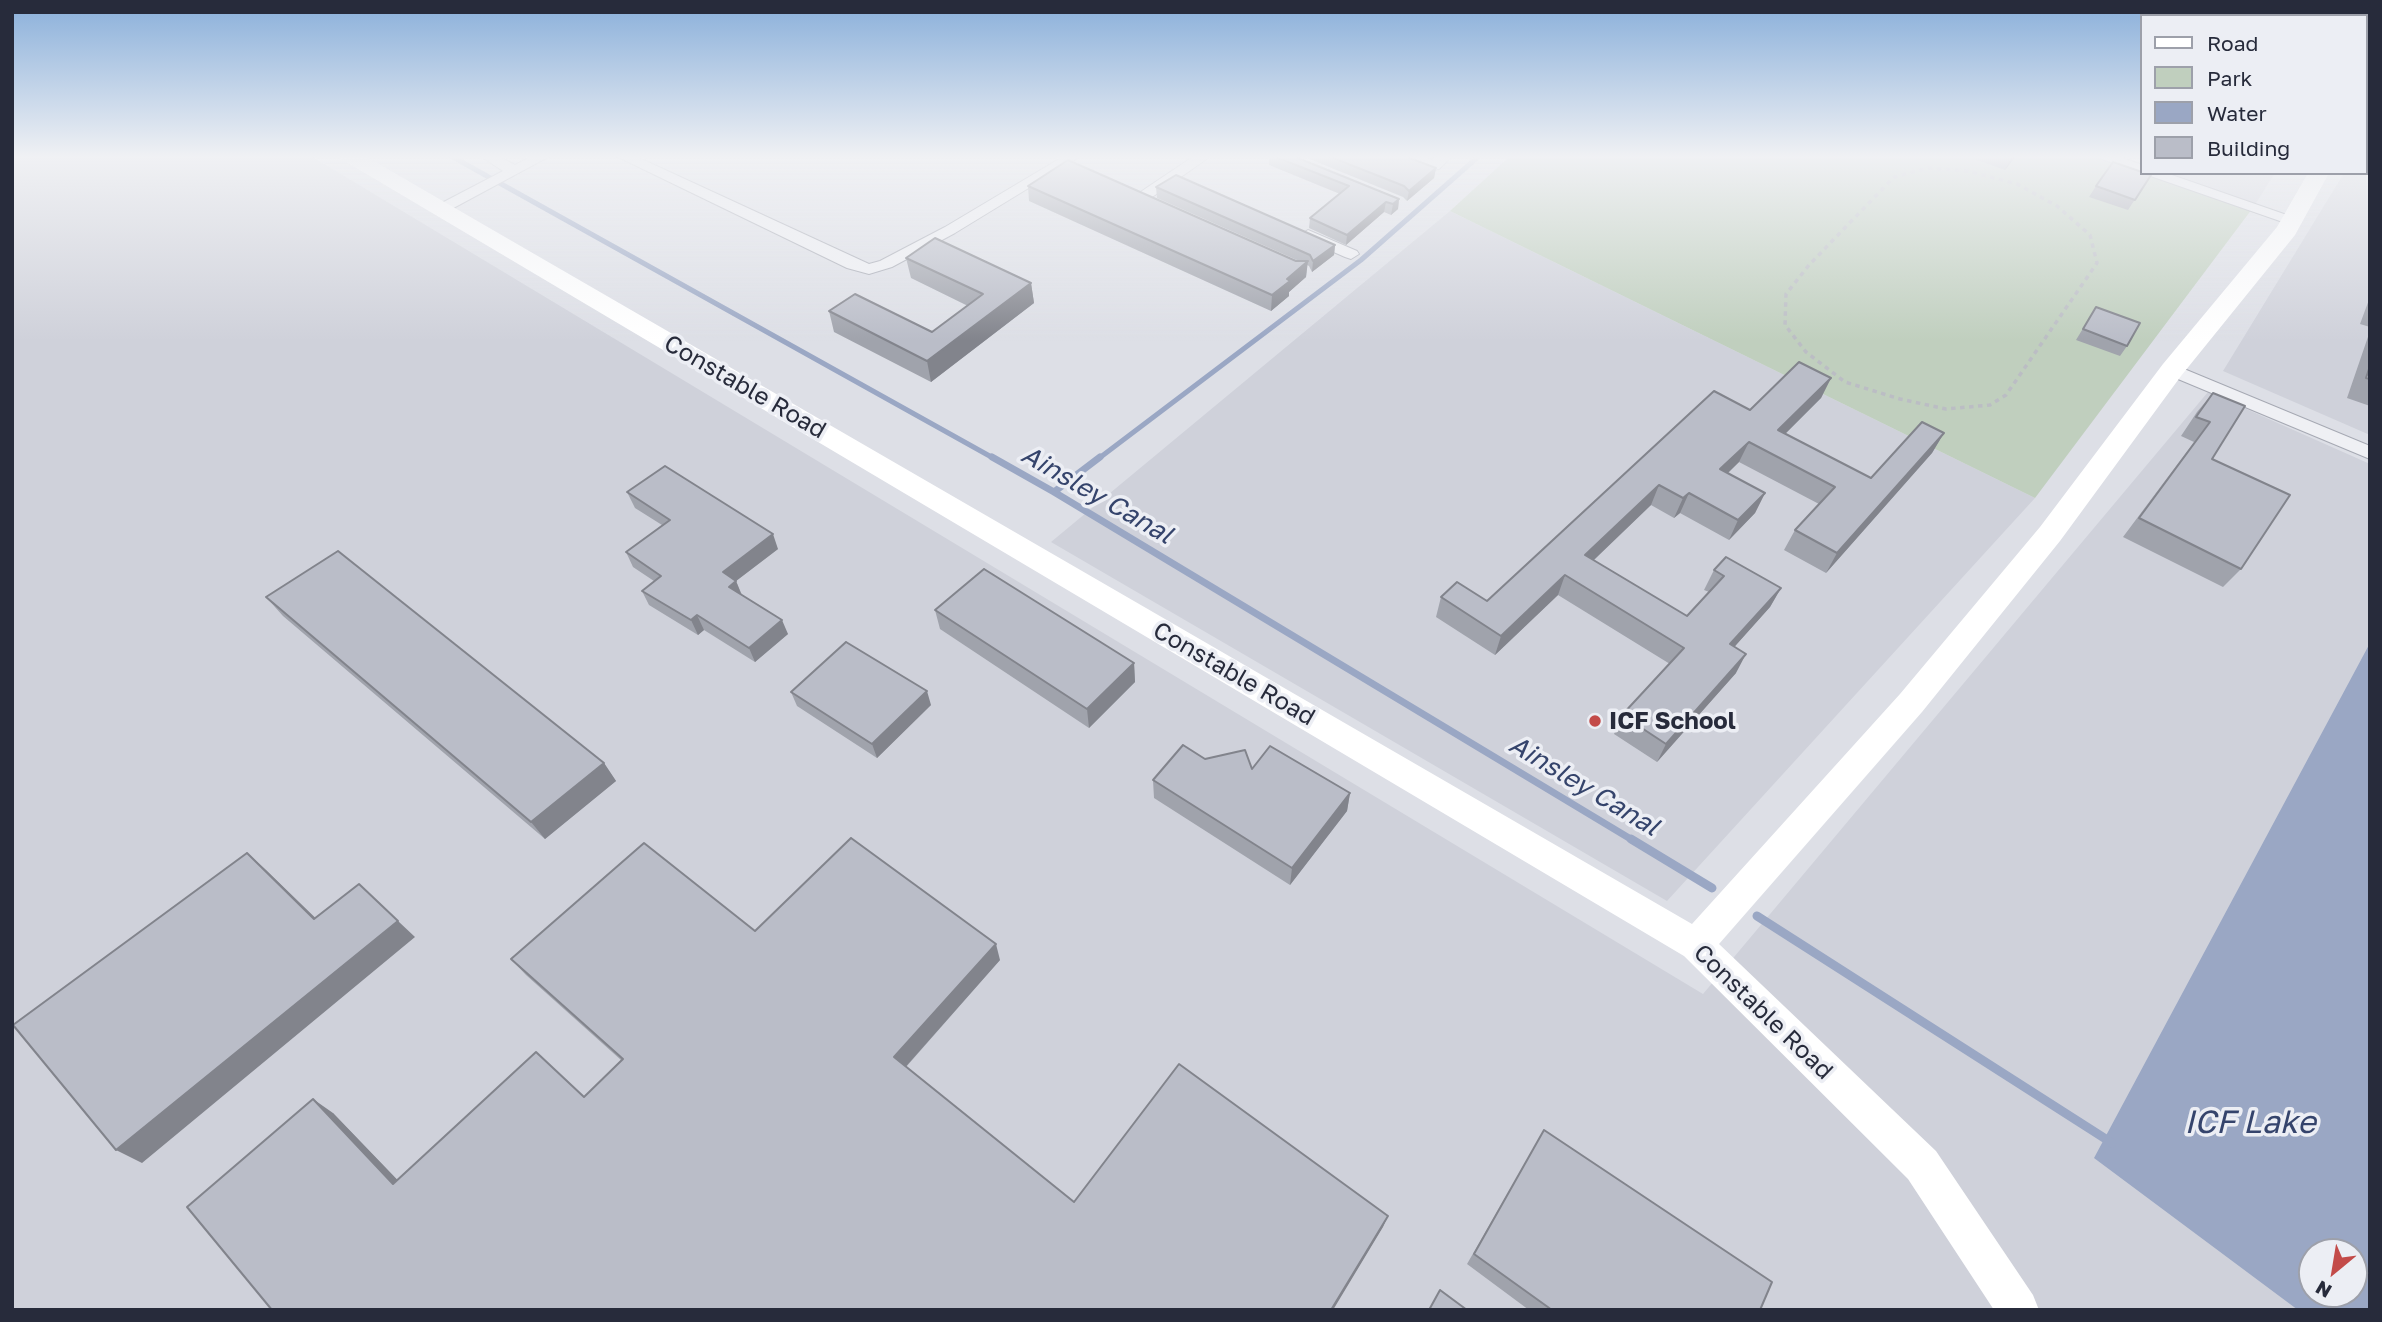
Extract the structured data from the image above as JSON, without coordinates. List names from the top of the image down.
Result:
{
  "streets": {
    "street": ["Constable Road"]
  },
  "water": ["Ainsley Canal", "ICF Lake"],
  "places": ["ICF School"],
  "legend": [
    "Road",
    "Park",
    "Water",
    "Building"
  ],
  "north": "bottom left"
}
